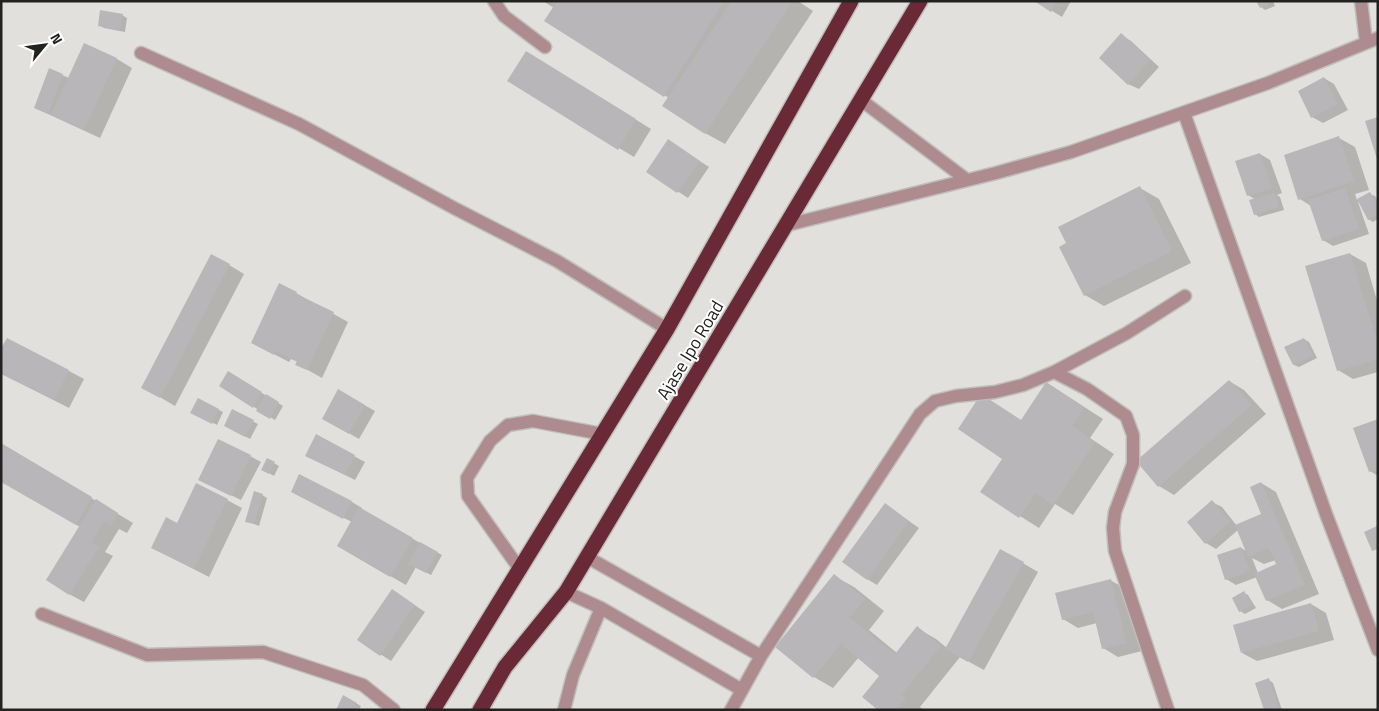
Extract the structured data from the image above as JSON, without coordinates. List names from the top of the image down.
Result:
{
  "streets": {
    "highway": ["Ajase Ipo Road"]
  },
  "north": "top right"
}
